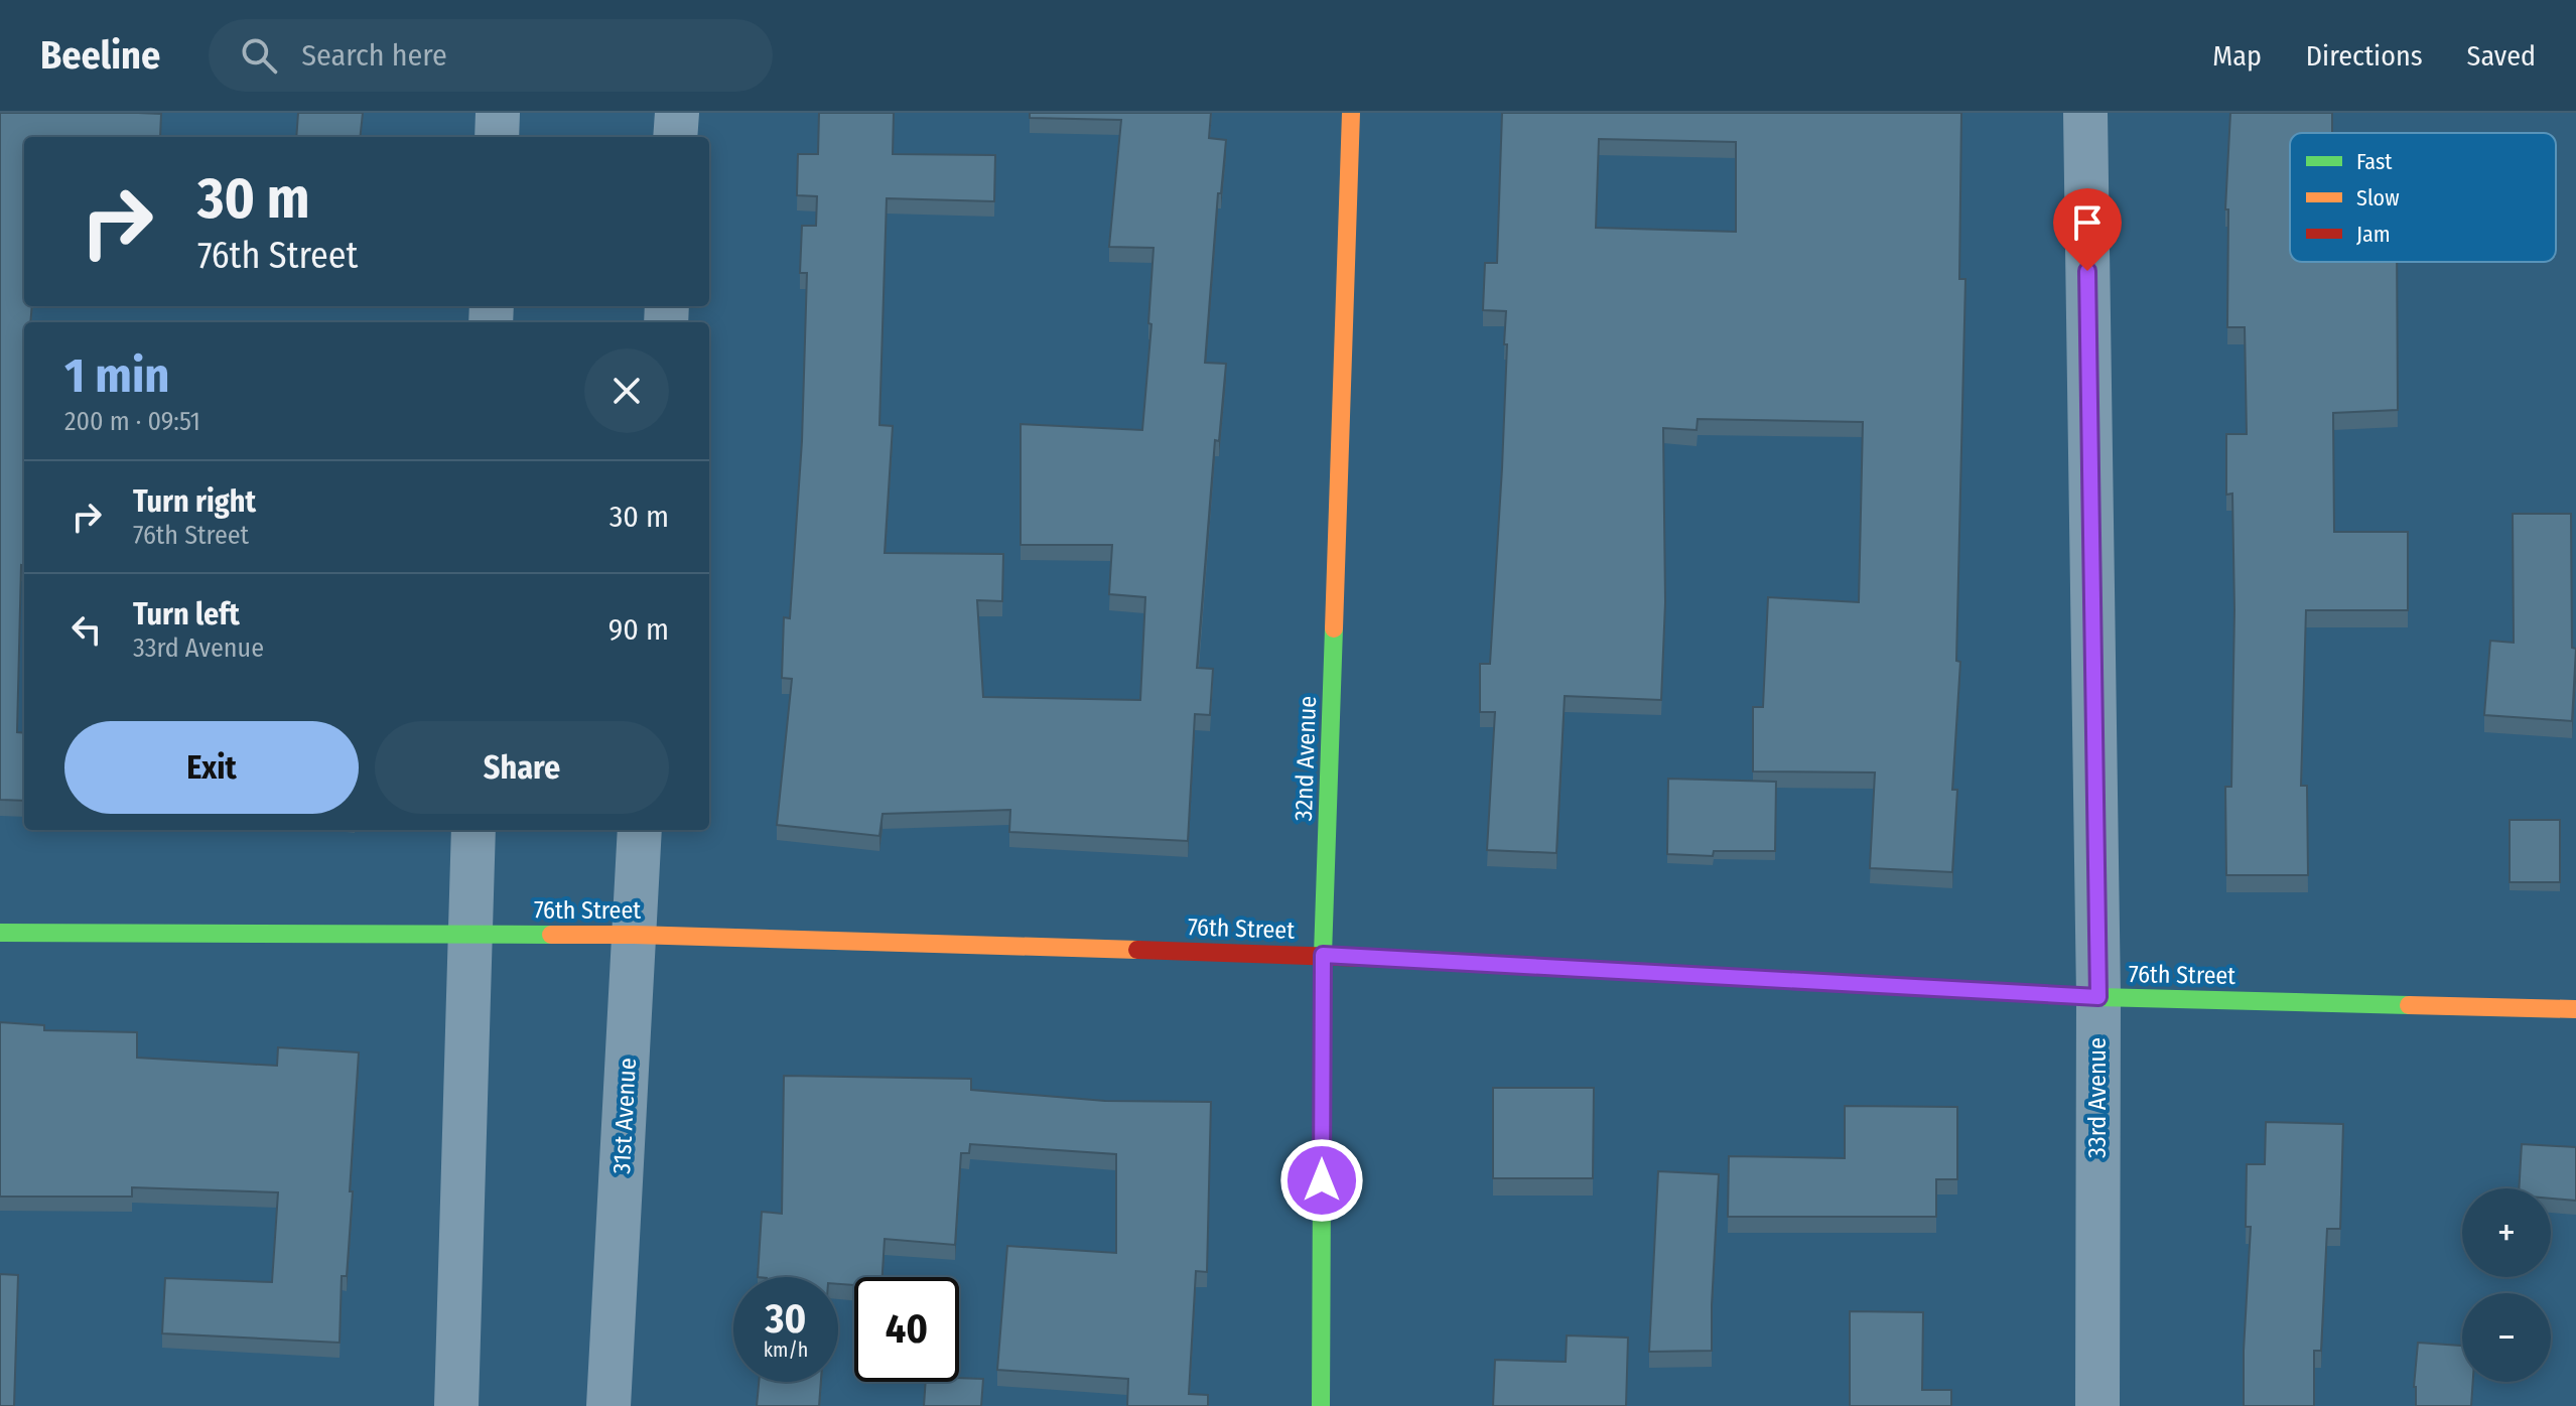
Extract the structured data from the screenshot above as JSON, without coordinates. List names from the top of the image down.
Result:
{
  "streets": {
    "street": [
      "32nd Avenue",
      "76th Street",
      "33rd Avenue",
      "31st Avenue"
    ]
  },
  "crossings": [
    ["32nd Avenue", "76th Street"],
    ["76th Street", "33rd Avenue"],
    ["76th Street", "31st Avenue"]
  ],
  "legend": ["Fast", "Slow", "Jam"],
  "page": {
    "header": "Beeline",
    "search": "Search here",
    "nav": ["Map", "Directions", "Saved"],
    "turn": ["30 m", "76th Street"],
    "heading": ["1 min", "200 m · 09:51"],
    "list": [
      {
        "name": "Turn right",
        "note": "76th Street",
        "value": "30 m"
      },
      {
        "name": "Turn left",
        "note": "33rd Avenue",
        "value": "90 m"
      }
    ],
    "buttons": ["Exit", "Share"],
    "map_buttons": ["+", "−"],
    "speed": "30 km/h",
    "limit": "40"
  }
}
